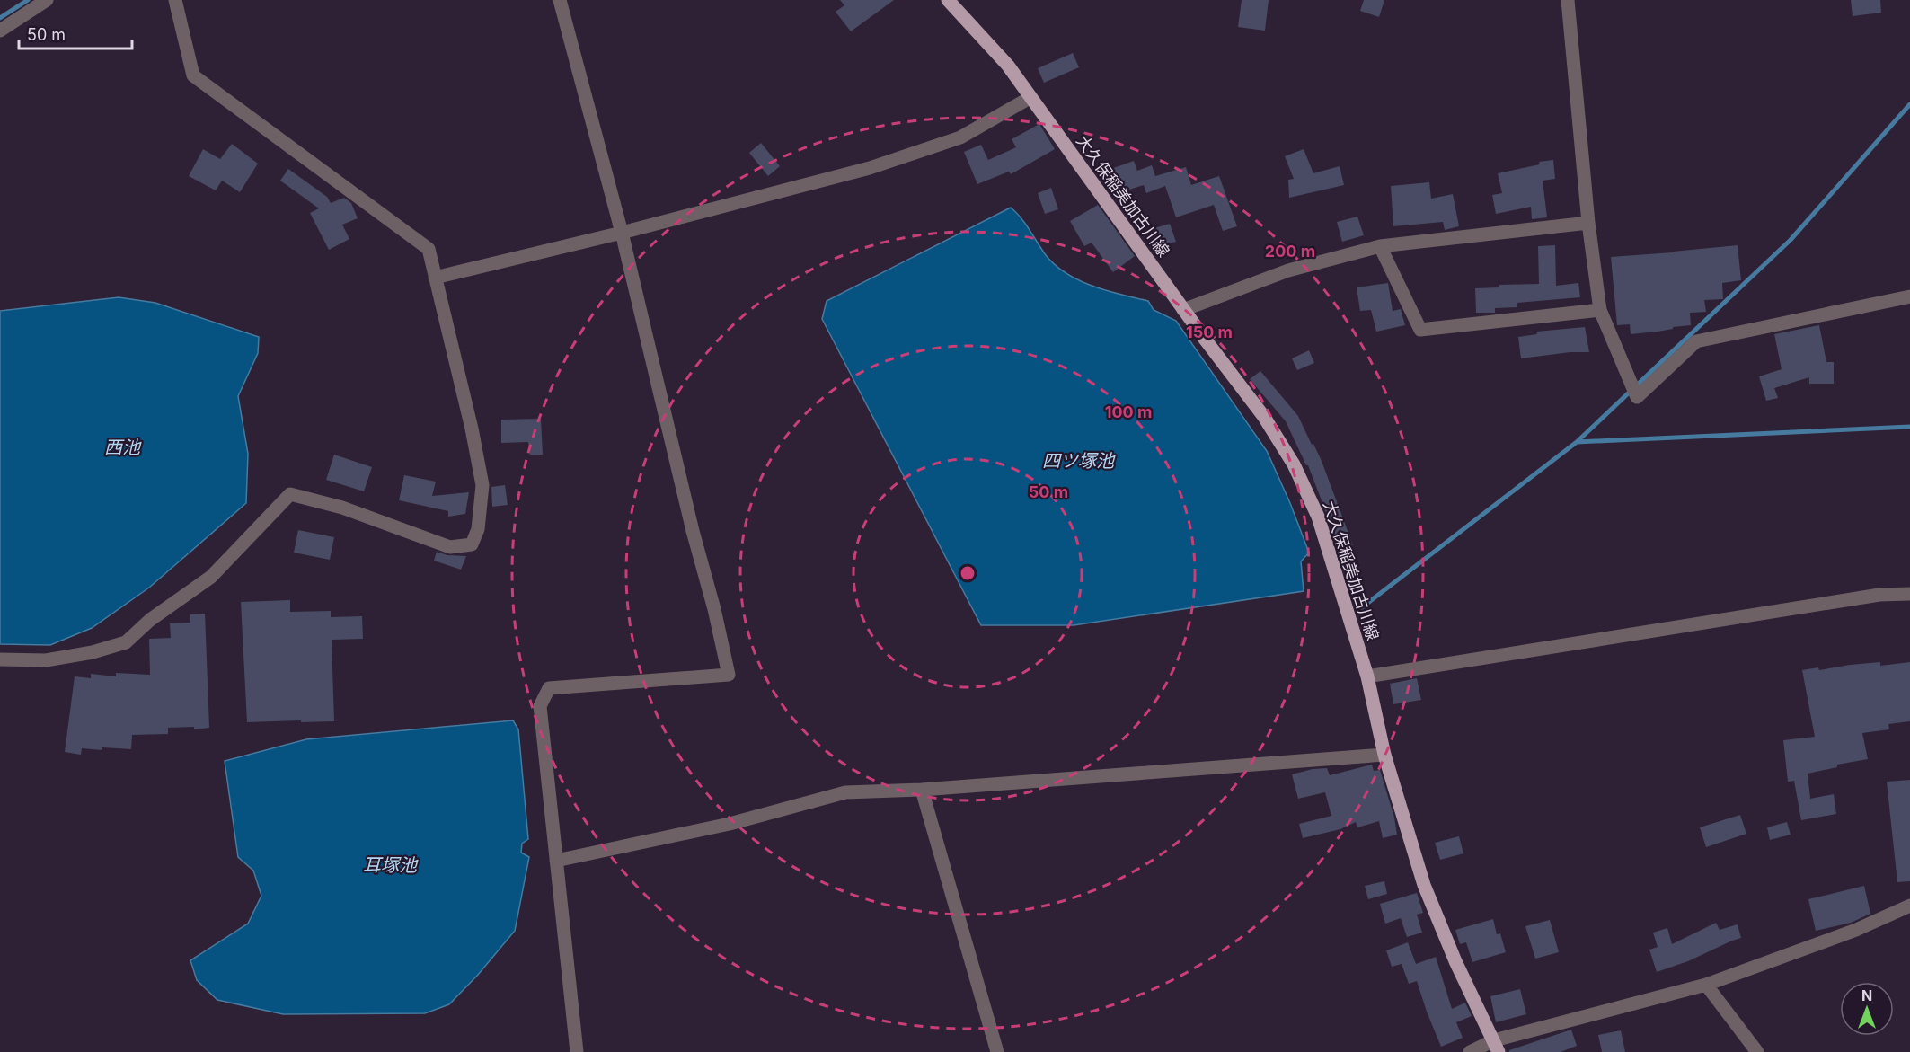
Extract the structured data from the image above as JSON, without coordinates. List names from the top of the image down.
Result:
{
  "streets": {
    "main road": ["大久保稲美加古川線"]
  },
  "water": ["西池", "四ツ塚池", "耳塚池"],
  "scale_bar": "50 m",
  "north": "top",
  "rings": [
    "200 m",
    "150 m",
    "100 m",
    "50 m"
  ]
}
